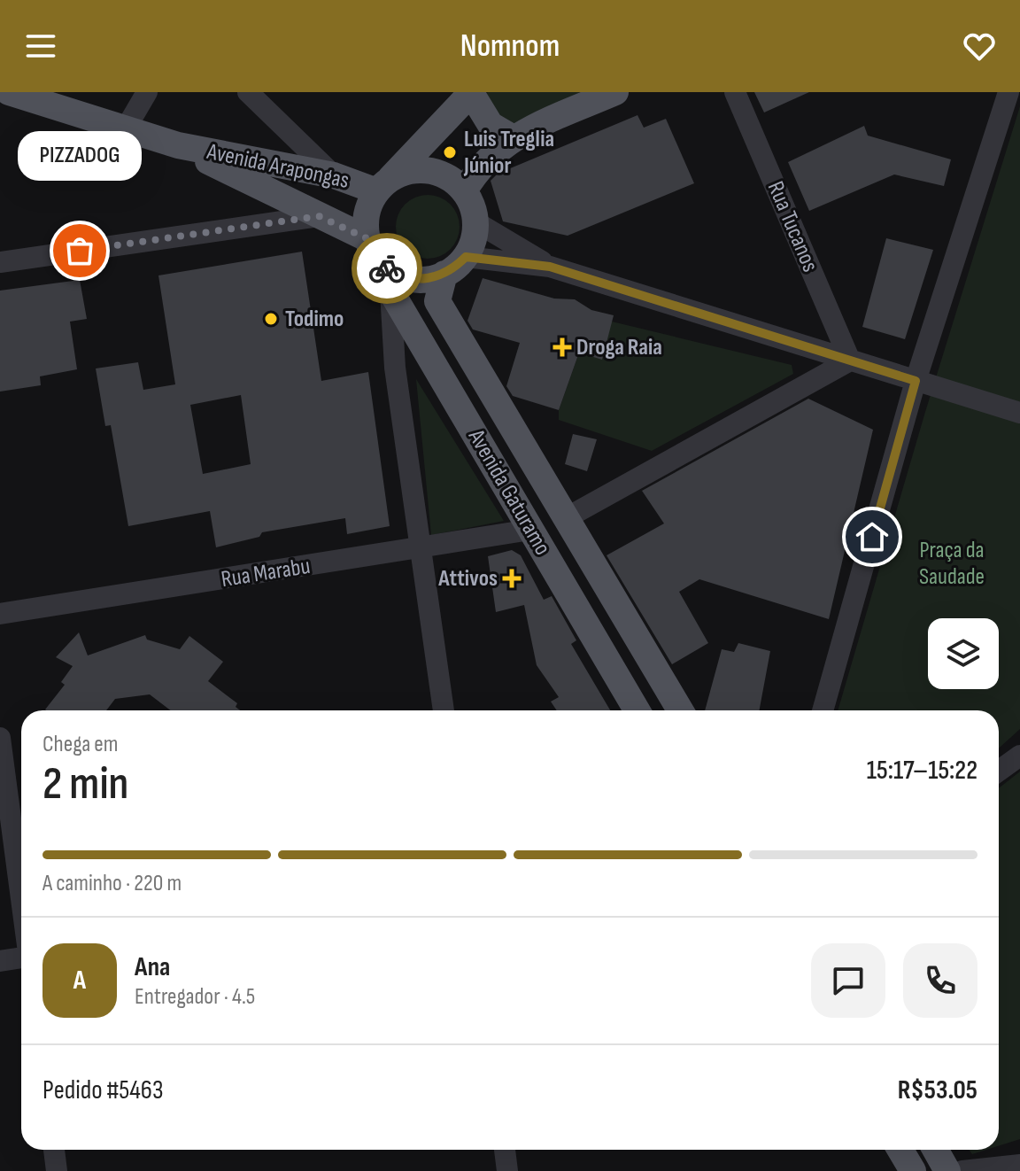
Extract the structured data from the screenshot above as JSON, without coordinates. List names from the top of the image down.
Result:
{
  "streets": {
    "main road": ["Avenida Arapongas", "Avenida Gaturamo"],
    "street": ["Rua Tucanos", "Rua Marabu"]
  },
  "crossings": [
    ["Avenida Arapongas", "Avenida Gaturamo"],
    ["Avenida Gaturamo", "Rua Marabu"]
  ],
  "parks": ["Praça da Saudade"],
  "places": {
    "other": ["Luis Treglia Júnior", "PIZZADOG", "Todimo"],
    "health": ["Droga Raia", "Attivos"]
  },
  "page": {
    "header": "Nomnom",
    "bubble": "PIZZADOG",
    "heading": ["2 min", "Chega em", "15:17–15:22"],
    "panel": [
      "Ana",
      "Entregador · 4.5",
      "Pedido #5463",
      "R$53.05"
    ],
    "bar": "A caminho · 220 m",
    "round": "A"
  }
}
